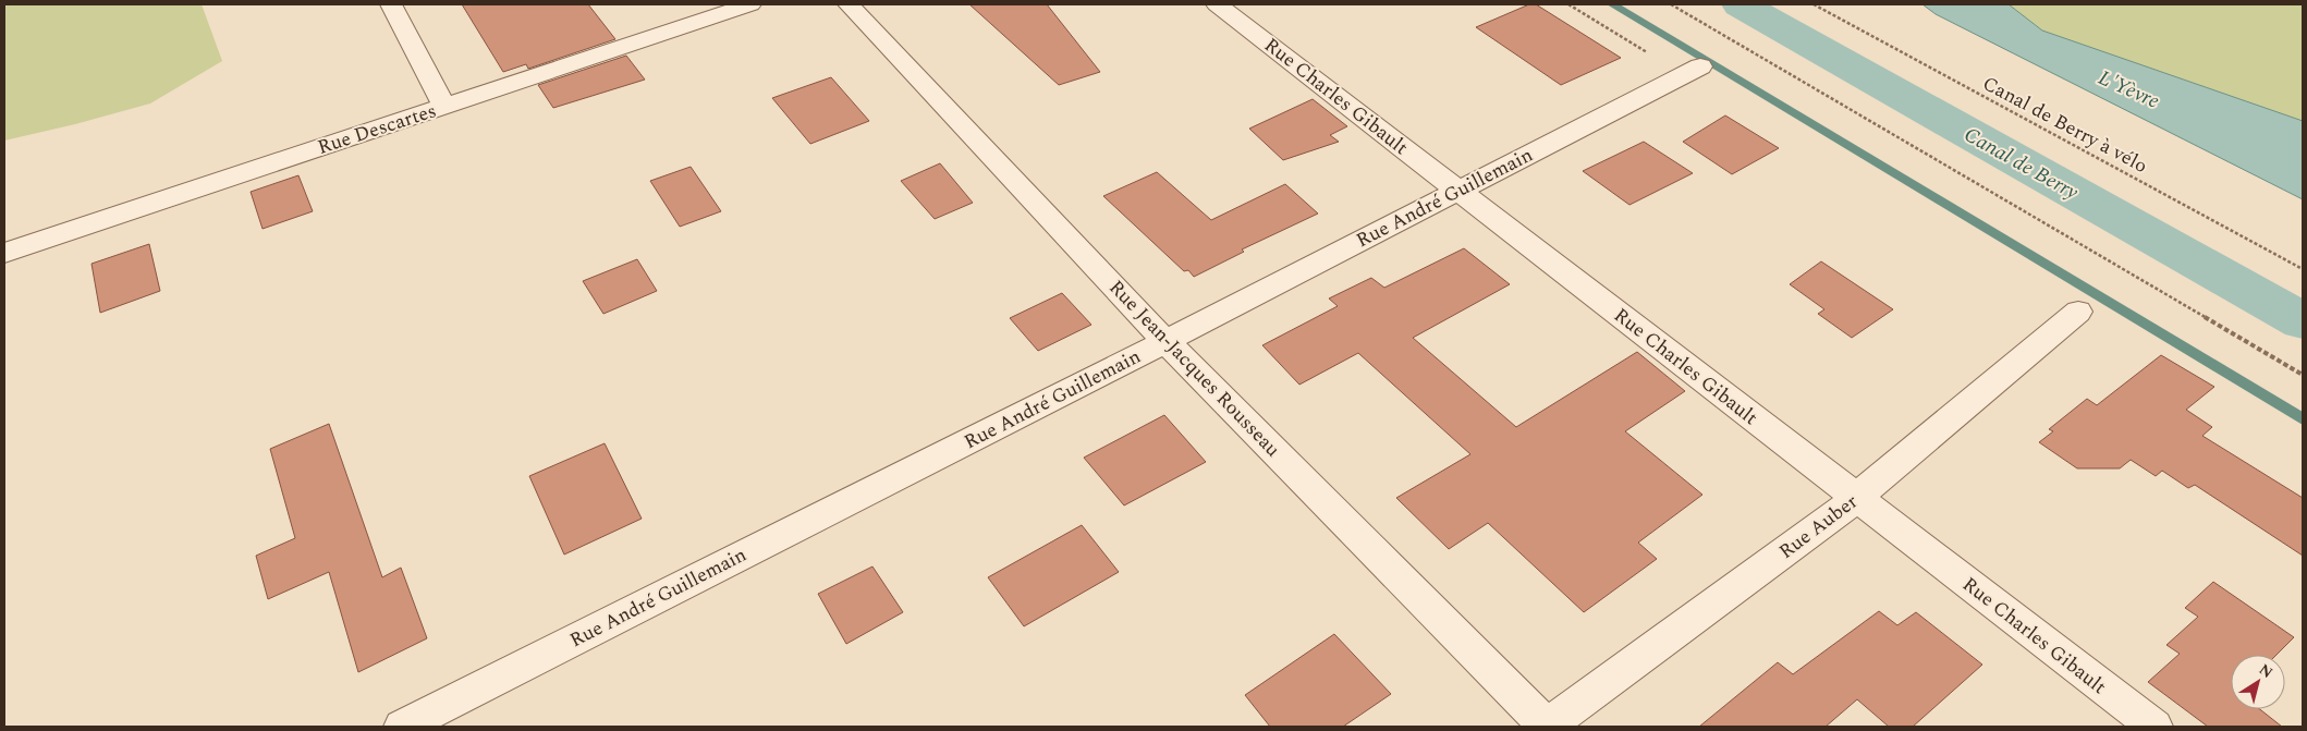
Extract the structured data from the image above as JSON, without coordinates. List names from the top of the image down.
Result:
{
  "streets": {
    "street": [
      "Rue Charles Gibault",
      "Rue Descartes",
      "Rue André Guillemain",
      "Rue Jean-Jacques Rousseau",
      "Rue Auber"
    ],
    "path": ["Canal de Berry à vélo"]
  },
  "crossings": [
    ["Rue Charles Gibault", "Rue André Guillemain"],
    ["Rue Charles Gibault", "Rue Auber"],
    ["Rue André Guillemain", "Rue Jean-Jacques Rousseau"],
    ["Rue Jean-Jacques Rousseau", "Rue Auber"]
  ],
  "water": ["L'Yèvre", "Canal de Berry"],
  "north": "top right"
}
